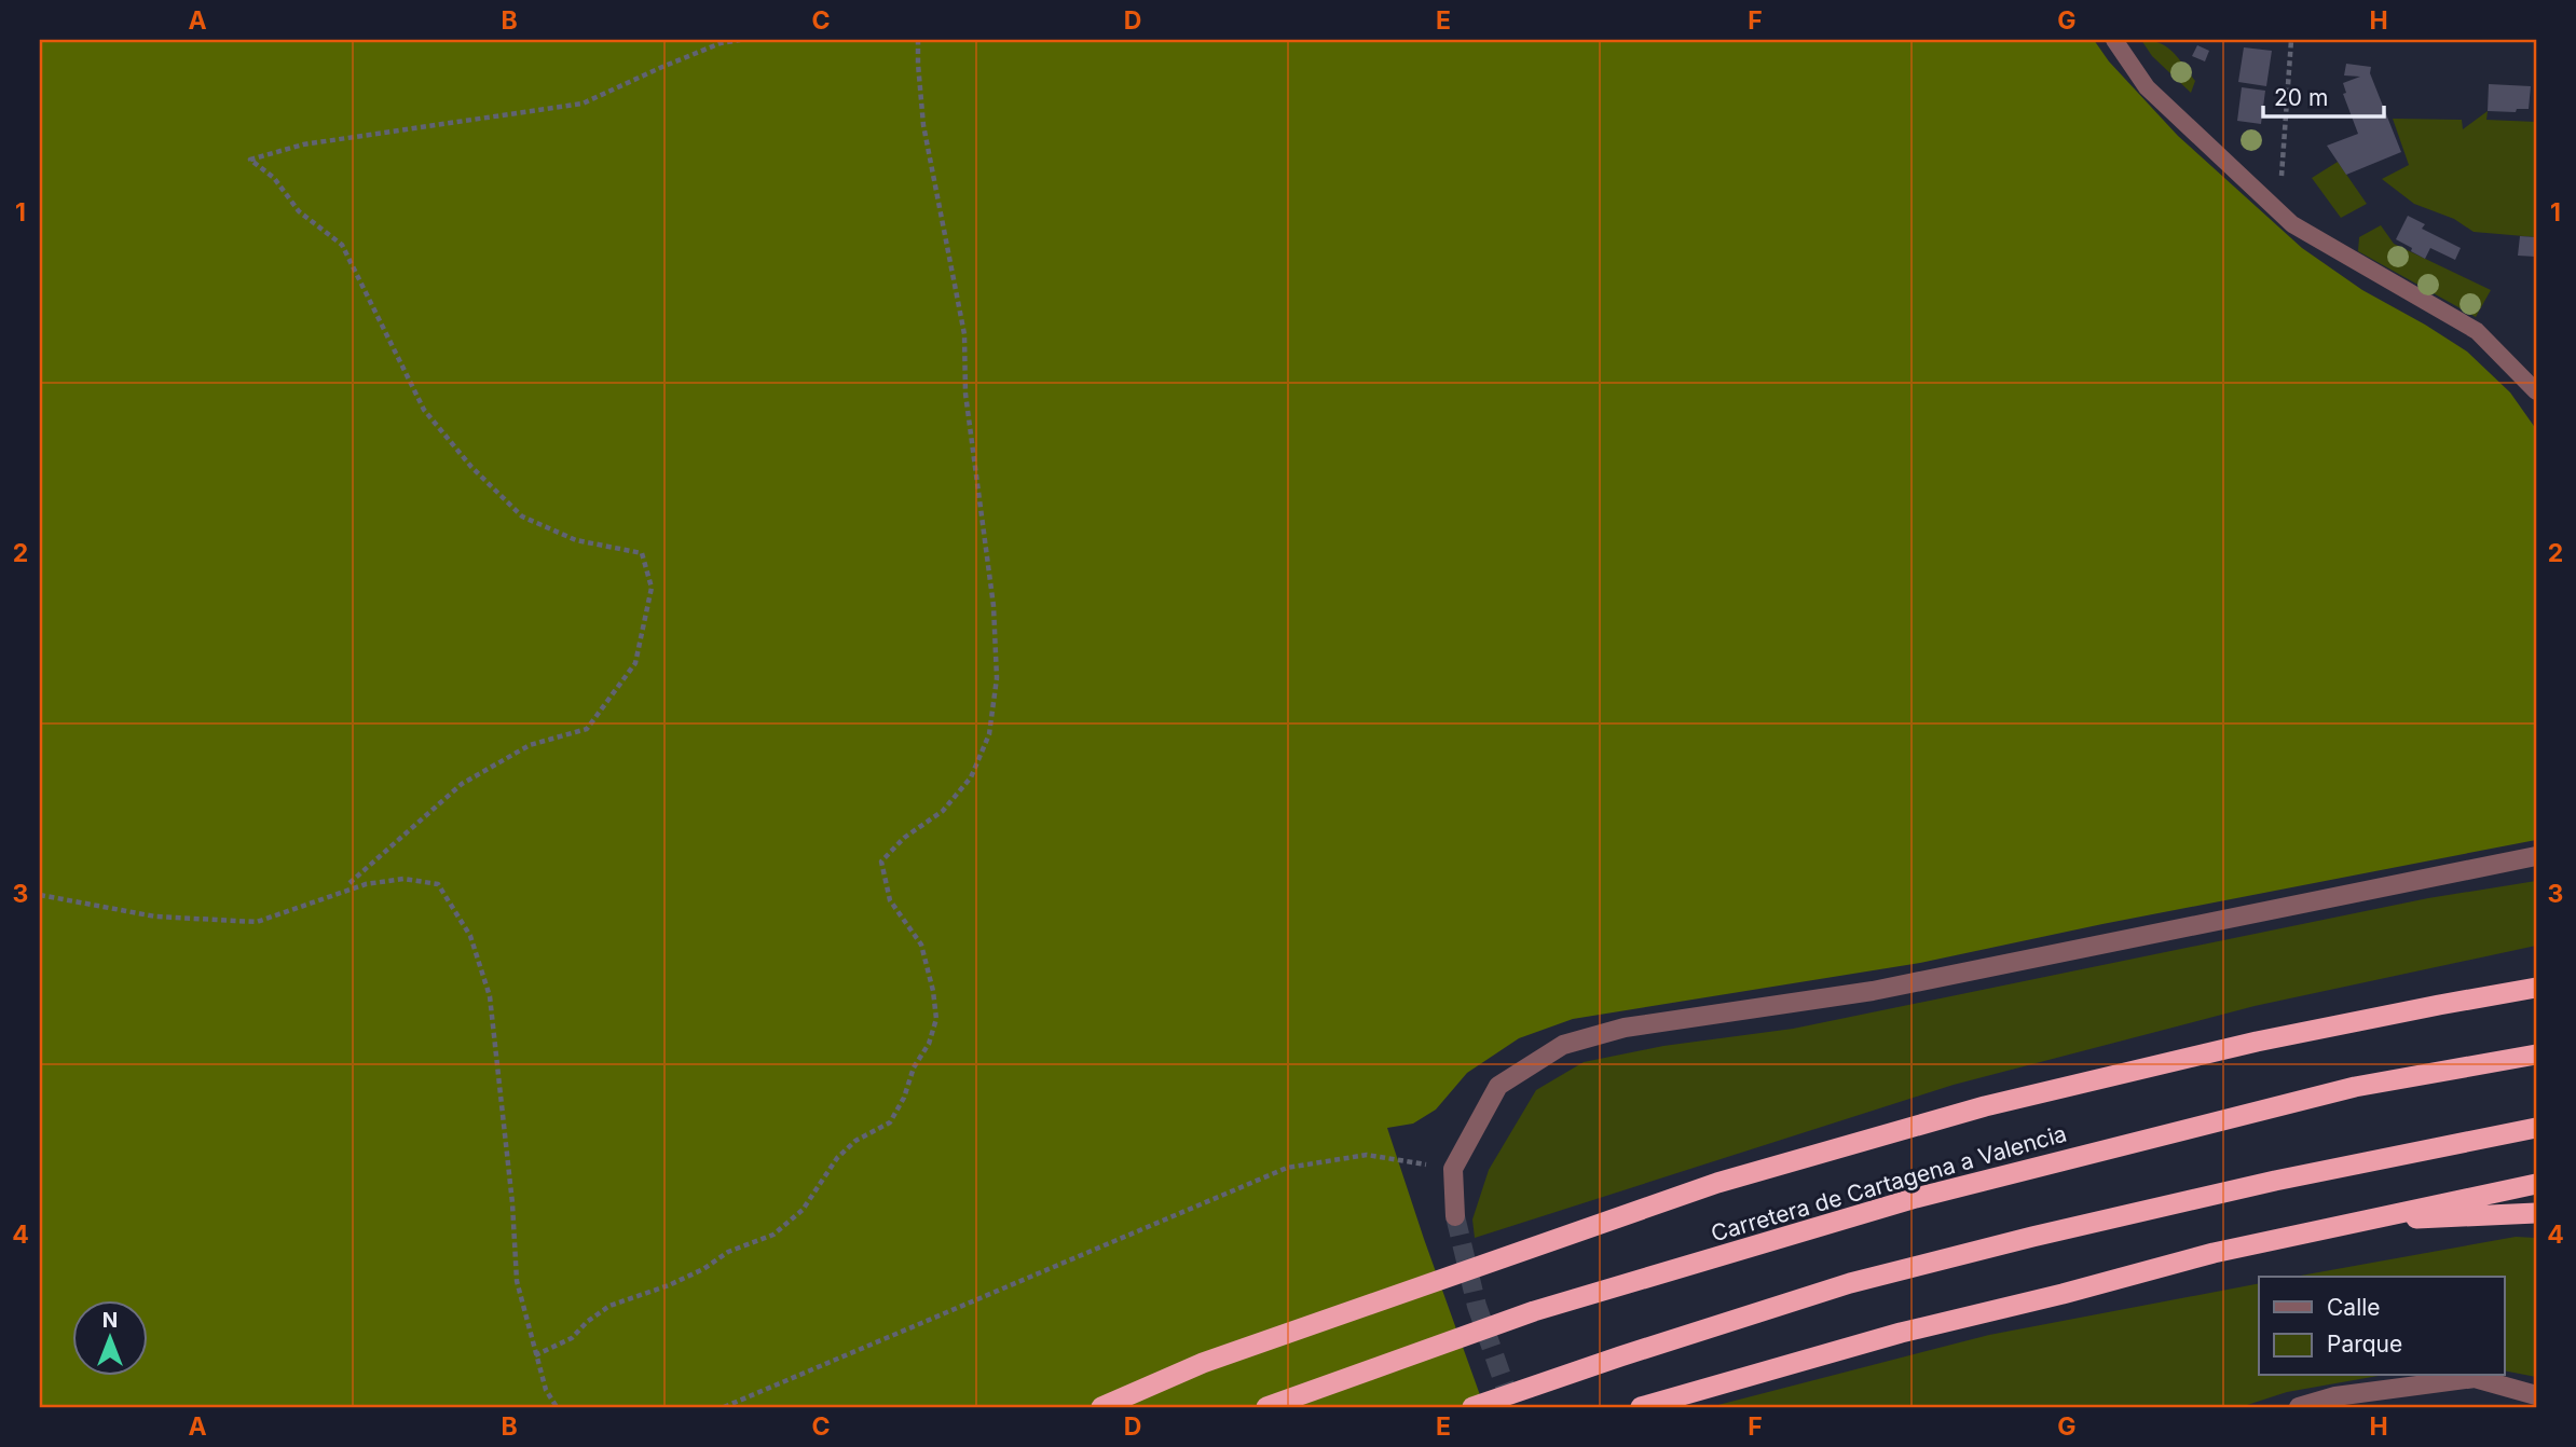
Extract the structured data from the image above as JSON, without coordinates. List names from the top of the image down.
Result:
{
  "streets": {
    "highway": ["Carretera de Cartagena a Valencia"]
  },
  "legend": ["Calle", "Parque"],
  "scale_bar": "20 m",
  "north": "top",
  "grid": {
    "columns": [
      "A",
      "B",
      "C",
      "D",
      "E",
      "F",
      "G",
      "H"
    ],
    "rows": [
      "1",
      "2",
      "3",
      "4"
    ]
  }
}
